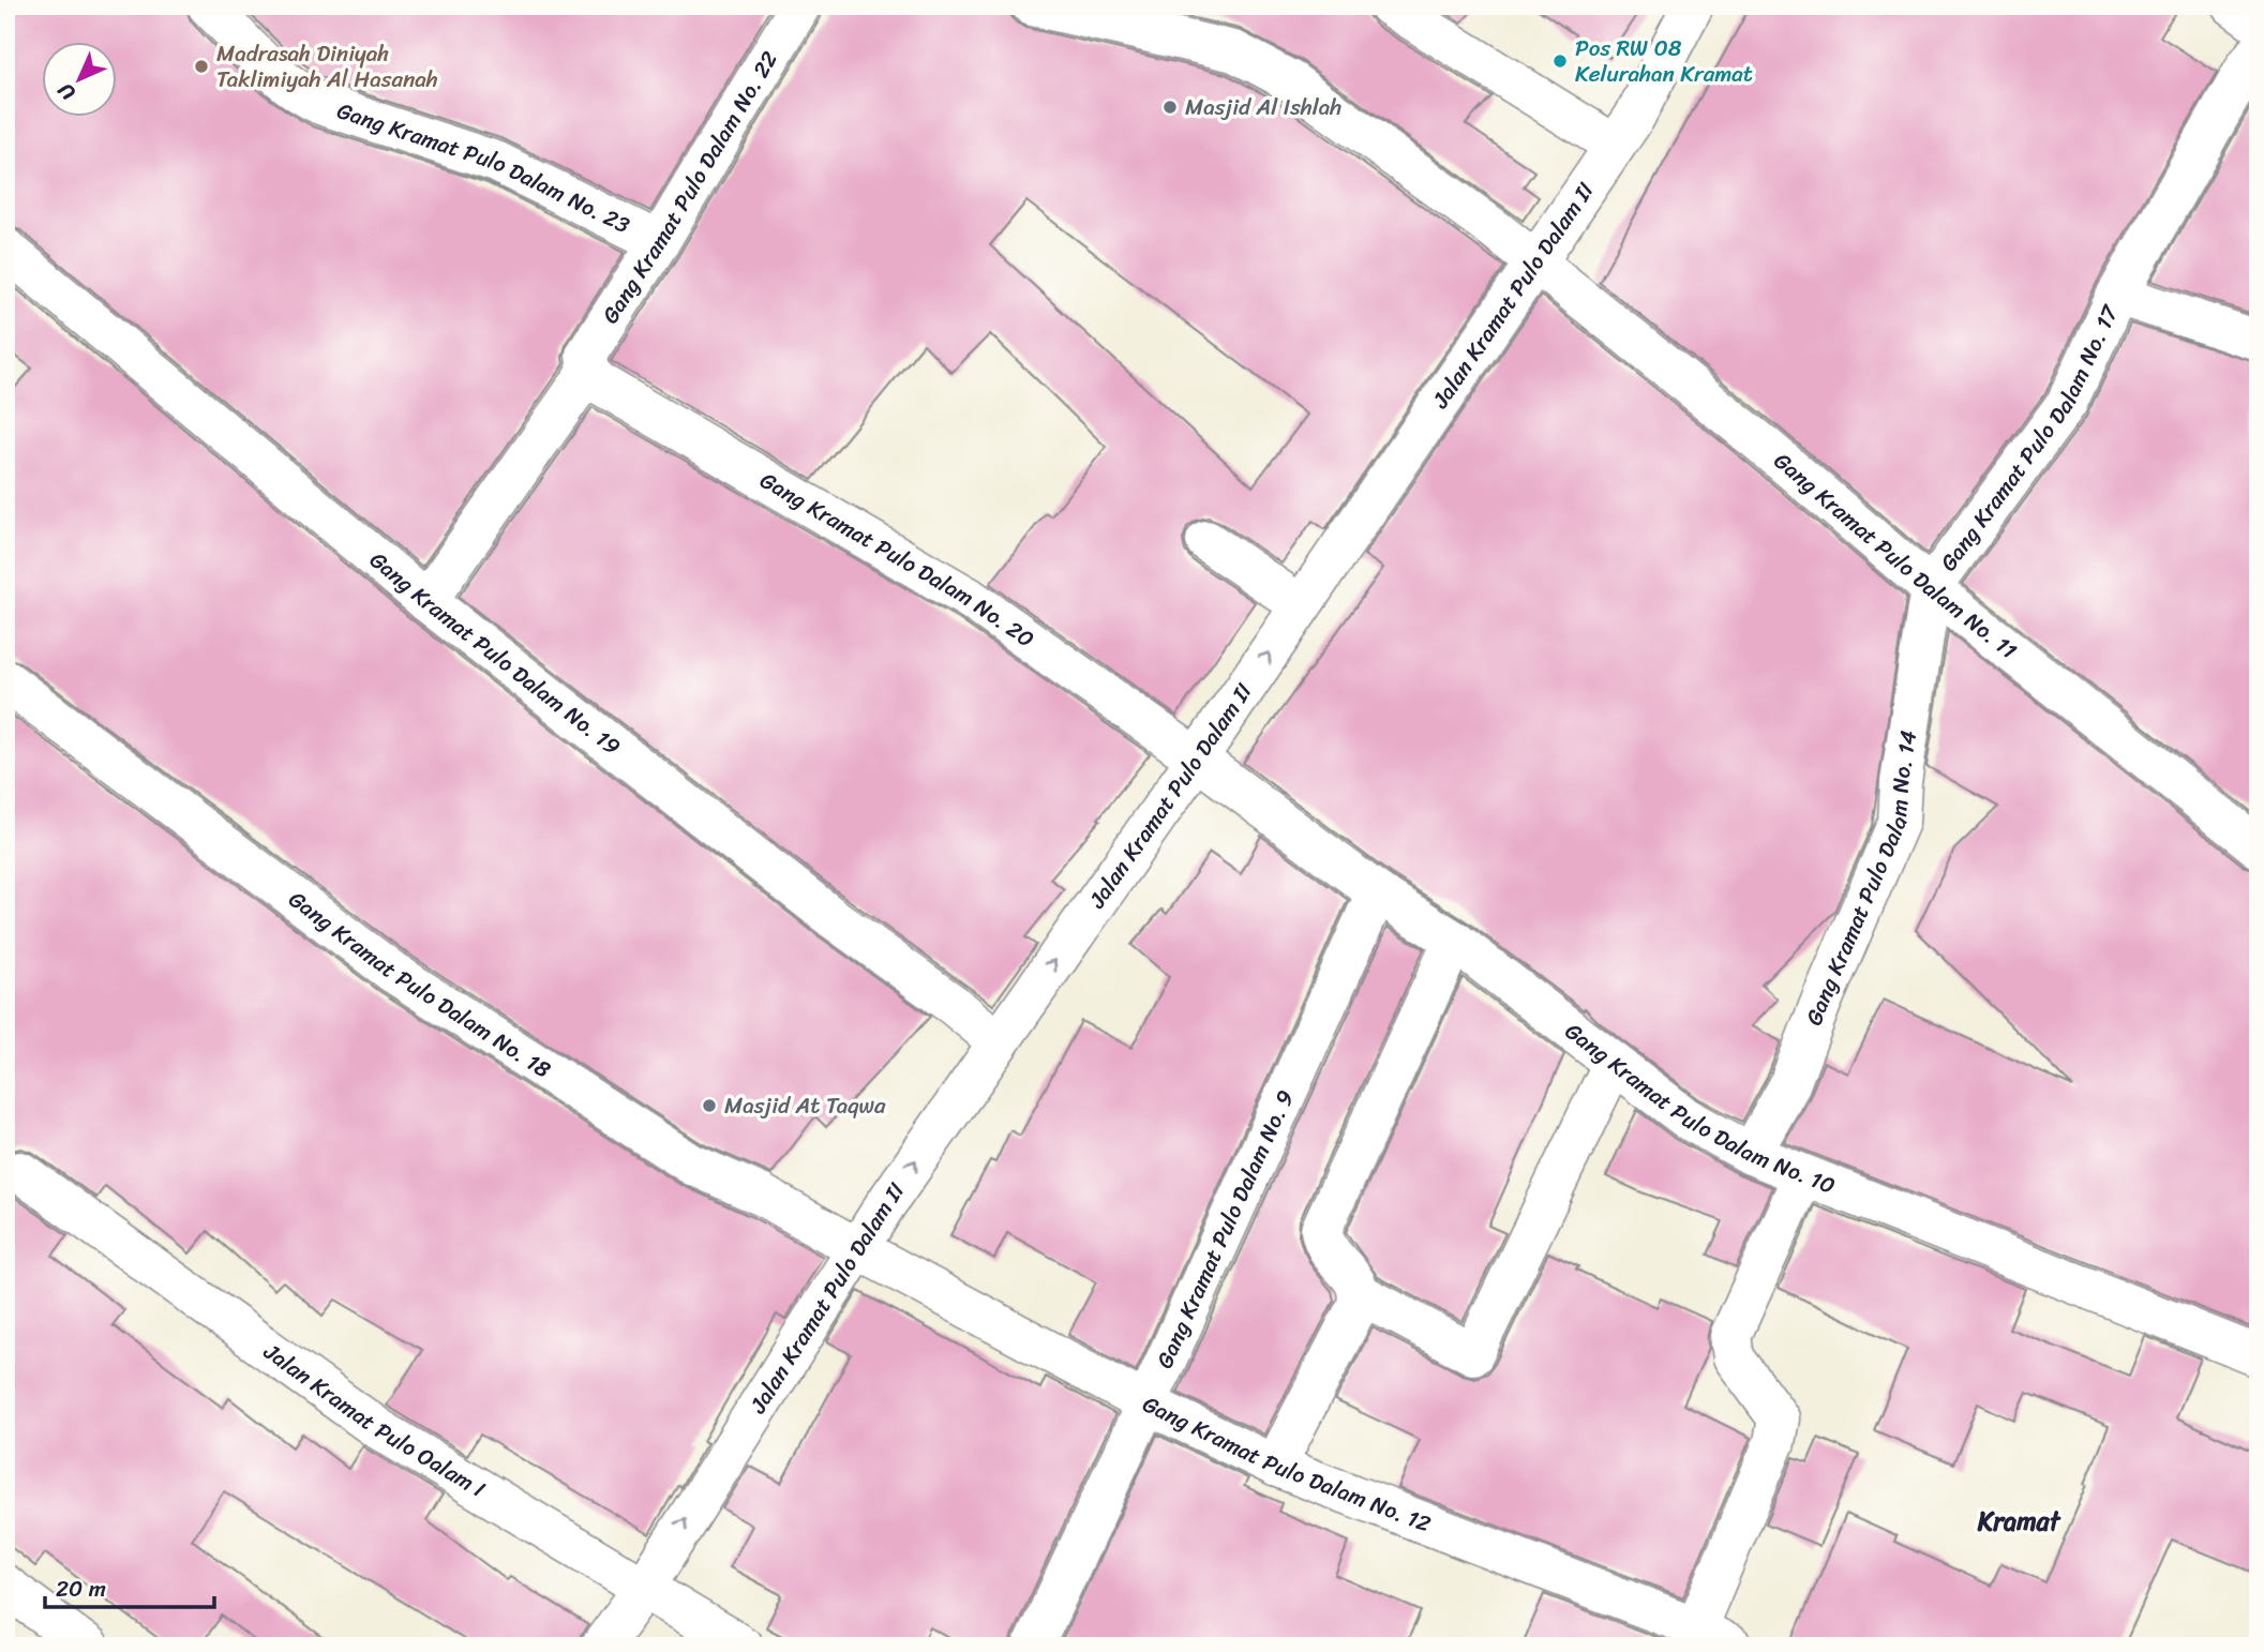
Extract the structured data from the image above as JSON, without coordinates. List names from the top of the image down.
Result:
{
  "streets": {
    "street": [
      "Gang Kramat Pulo Dalam No. 23",
      "Gang Kramat Pulo Dalam No. 22",
      "Jalan Kramat Pulo Dalam II",
      "Gang Kramat Pulo Dalam No. 17",
      "Gang Kramat Pulo Dalam No. 11",
      "Gang Kramat Pulo Dalam No. 20",
      "Gang Kramat Pulo Dalam No. 19",
      "Gang Kramat Pulo Dalam No. 14",
      "Gang Kramat Pulo Dalam No. 18",
      "Gang Kramat Pulo Dalam No. 10",
      "Gang Kramat Pulo Dalam No. 9",
      "Jalan Kramat Pulo Oalam I",
      "Gang Kramat Pulo Dalam No. 12"
    ]
  },
  "crossings": [
    ["Gang Kramat Pulo Dalam No. 23", "Gang Kramat Pulo Dalam No. 22"],
    ["Gang Kramat Pulo Dalam No. 22", "Gang Kramat Pulo Dalam No. 20"],
    ["Jalan Kramat Pulo Dalam II", "Gang Kramat Pulo Dalam No. 11"],
    ["Jalan Kramat Pulo Dalam II", "Gang Kramat Pulo Dalam No. 20"],
    ["Jalan Kramat Pulo Dalam II", "Gang Kramat Pulo Dalam No. 19"],
    ["Jalan Kramat Pulo Dalam II", "Gang Kramat Pulo Dalam No. 18"],
    ["Jalan Kramat Pulo Dalam II", "Gang Kramat Pulo Dalam No. 10"],
    ["Jalan Kramat Pulo Dalam II", "Jalan Kramat Pulo Oalam I"],
    ["Jalan Kramat Pulo Dalam II", "Gang Kramat Pulo Dalam No. 12"],
    ["Gang Kramat Pulo Dalam No. 17", "Gang Kramat Pulo Dalam No. 11"],
    ["Gang Kramat Pulo Dalam No. 17", "Gang Kramat Pulo Dalam No. 14"],
    ["Gang Kramat Pulo Dalam No. 11", "Gang Kramat Pulo Dalam No. 14"],
    ["Gang Kramat Pulo Dalam No. 20", "Gang Kramat Pulo Dalam No. 10"],
    ["Gang Kramat Pulo Dalam No. 14", "Gang Kramat Pulo Dalam No. 10"],
    ["Gang Kramat Pulo Dalam No. 18", "Gang Kramat Pulo Dalam No. 12"],
    ["Gang Kramat Pulo Dalam No. 10", "Gang Kramat Pulo Dalam No. 9"],
    ["Gang Kramat Pulo Dalam No. 9", "Gang Kramat Pulo Dalam No. 12"]
  ],
  "one_way": ["Jalan Kramat Pulo Dalam II"],
  "districts": ["Kramat"],
  "places": [
    "Pos RW 08 Kelurahan Kramat",
    "Madrasah Diniyah Taklimiyah Al Hasanah",
    "Masjid Al Ishlah",
    "Masjid At Taqwa"
  ],
  "scale_bar": "20 m",
  "north": "bottom left"
}
